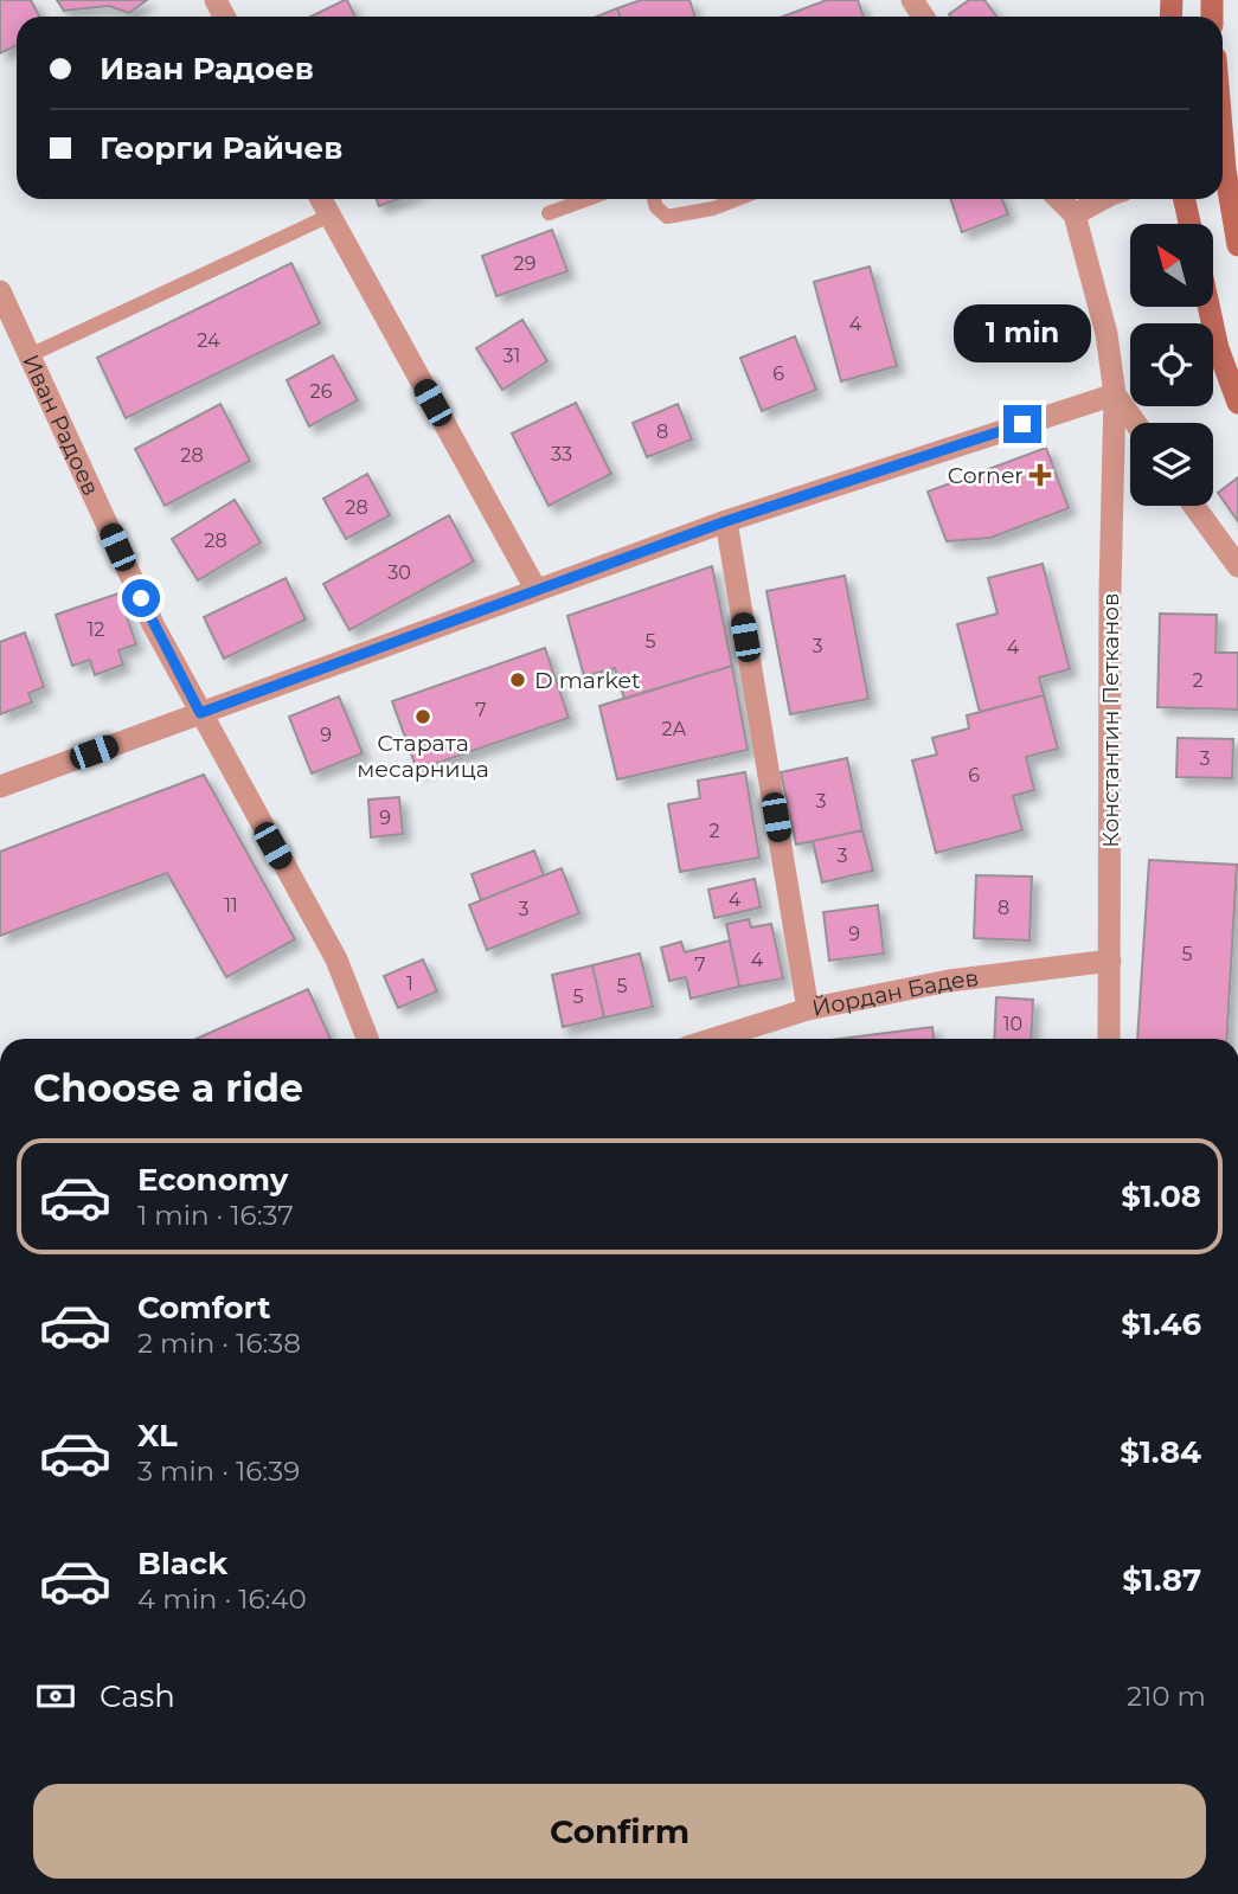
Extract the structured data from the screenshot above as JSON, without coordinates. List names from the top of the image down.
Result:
{
  "streets": {
    "street": ["Иван Радоев", "Константин Петканов", "Йордан Бадев"]
  },
  "crossings": [
    ["Константин Петканов", "Йордан Бадев"]
  ],
  "places": {
    "health": ["Corner"],
    "other": ["D market", "Старата месарница"]
  },
  "house_numbers": [
    "29",
    "4",
    "24",
    "31",
    "6",
    "26",
    "8",
    "33",
    "28",
    "28",
    "28",
    "30",
    "12",
    "5",
    "3",
    "4",
    "2",
    "7",
    "2А",
    "9",
    "3",
    "6",
    "3",
    "9",
    "2",
    "3",
    "4",
    "11",
    "8",
    "3",
    "9",
    "5",
    "4",
    "7",
    "1",
    "5",
    "5",
    "10"
  ],
  "north": "top left",
  "page": {
    "banner": ["Иван Радоев", "Георги Райчев"],
    "bubble": "1 min",
    "heading": "Choose a ride",
    "list": [
      {
        "name": "Economy",
        "note": "1 min · 16:37",
        "value": "$1.08"
      },
      {
        "name": "Comfort",
        "note": "2 min · 16:38",
        "value": "$1.46"
      },
      {
        "name": "XL",
        "note": "3 min · 16:39",
        "value": "$1.84"
      },
      {
        "name": "Black",
        "note": "4 min · 16:40",
        "value": "$1.87"
      }
    ],
    "pay": ["Cash", "210 m"],
    "buttons": "Confirm"
  }
}
